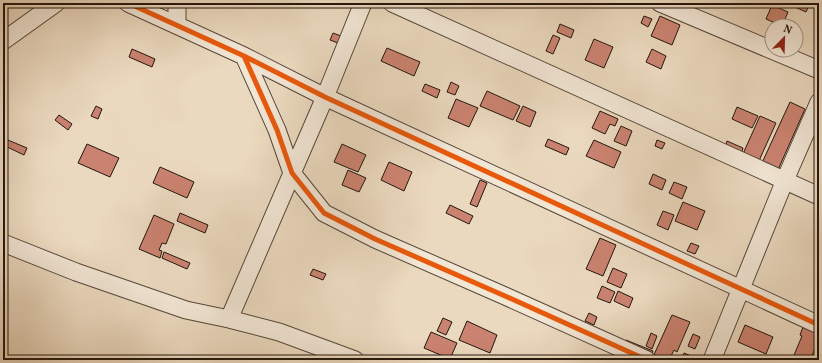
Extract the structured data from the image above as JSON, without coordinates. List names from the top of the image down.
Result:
{
  "north": "top right"
}
